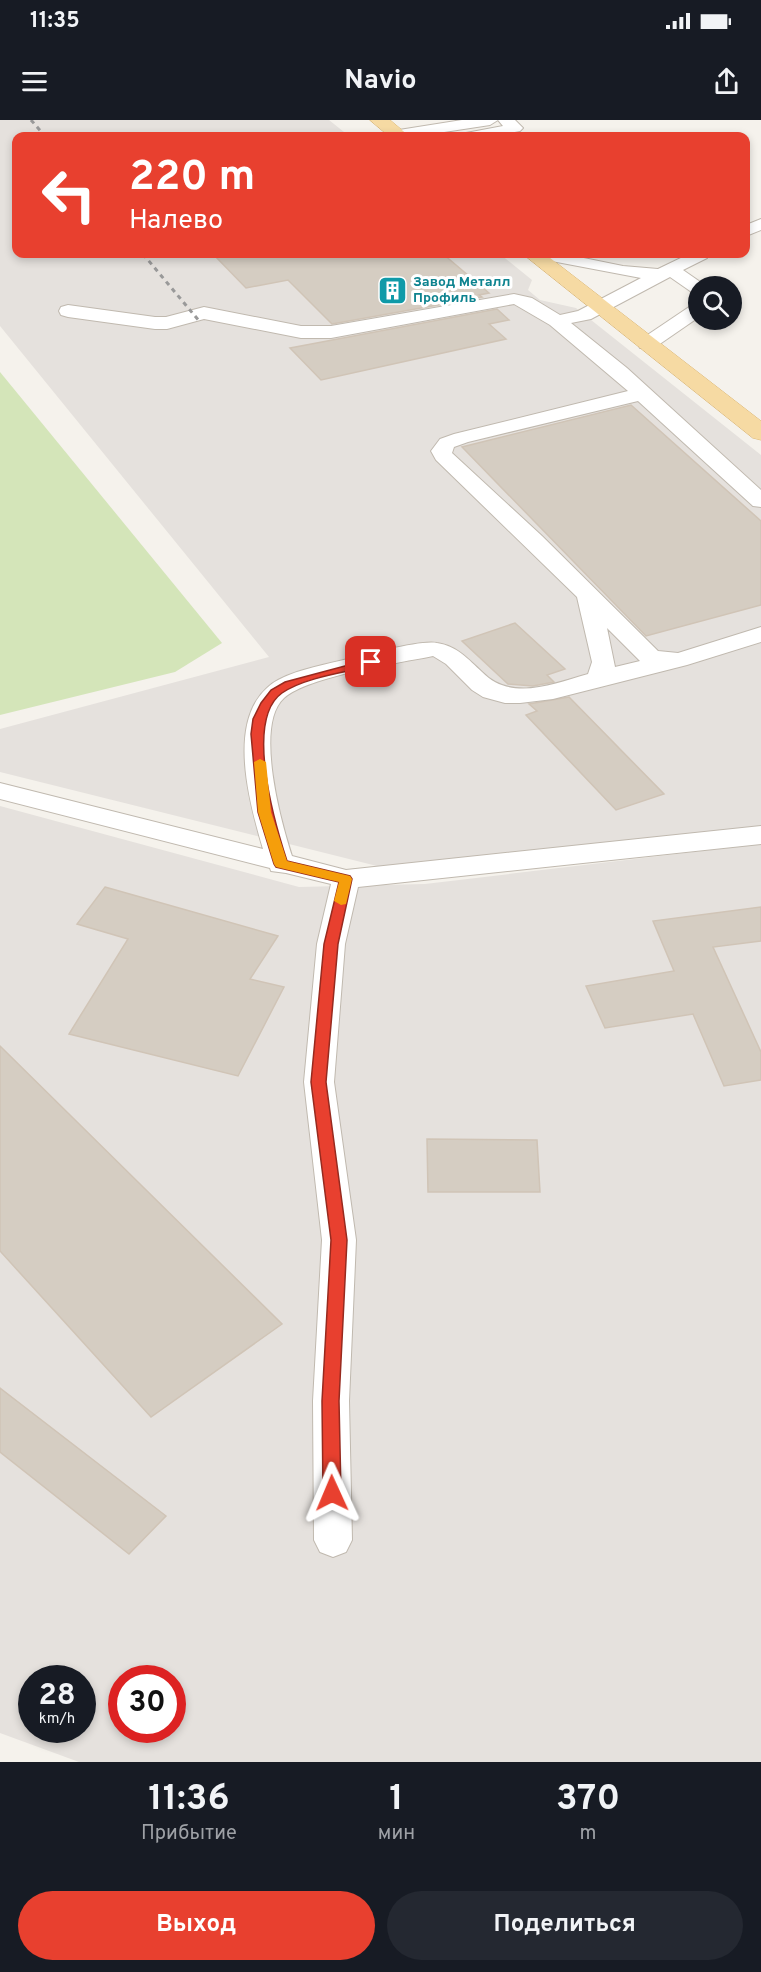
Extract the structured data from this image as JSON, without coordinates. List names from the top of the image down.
{
  "places": {
    "building": ["Завод Металл Профиль"]
  },
  "page": {
    "status": "11:35",
    "header": "Navio",
    "turn": ["220 m", "Налево"],
    "speed": "28 km/h",
    "limit": "30",
    "eta": [
      "11:36",
      "Прибытие",
      "1",
      "мин",
      "370",
      "m"
    ],
    "buttons": ["Выход", "Поделиться"]
  }
}
